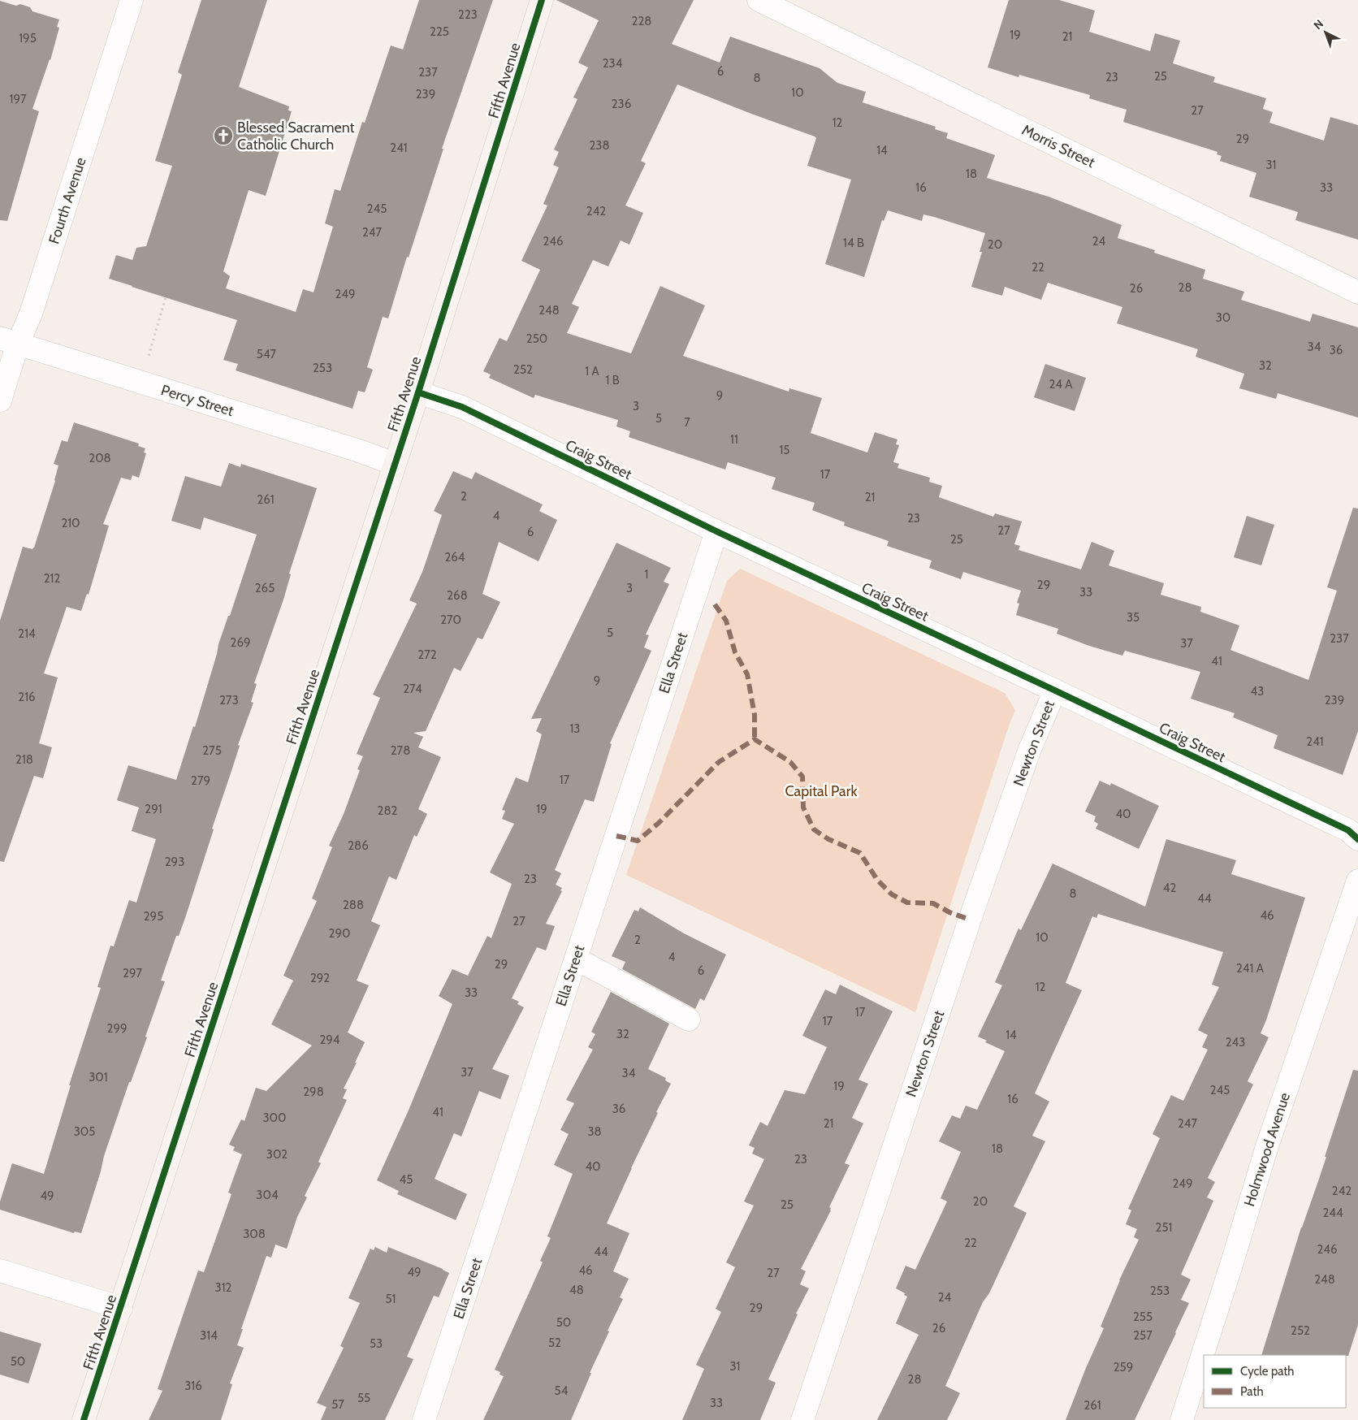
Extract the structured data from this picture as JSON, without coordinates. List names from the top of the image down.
{
  "streets": {
    "street": [
      "Fifth Avenue",
      "Morris Street",
      "Fourth Avenue",
      "Percy Street",
      "Craig Street",
      "Ella Street",
      "Newton Street",
      "Holmwood Avenue"
    ]
  },
  "crossings": [
    ["Fifth Avenue", "Percy Street"],
    ["Fifth Avenue", "Craig Street"],
    ["Fourth Avenue", "Percy Street"],
    ["Craig Street", "Ella Street"],
    ["Craig Street", "Newton Street"]
  ],
  "parks": ["Capital Park"],
  "places": {
    "church": ["Blessed Sacrament Catholic Church"]
  },
  "house_numbers": [
    "223",
    "228",
    "225",
    "19",
    "21",
    "195",
    "234",
    "6",
    "237",
    "25",
    "23",
    "8",
    "10",
    "239",
    "197",
    "236",
    "27",
    "12",
    "29",
    "238",
    "241",
    "14",
    "31",
    "18",
    "16",
    "33",
    "245",
    "242",
    "247",
    "246",
    "24",
    "14 B",
    "20",
    "22",
    "28",
    "26",
    "249",
    "248",
    "30",
    "250",
    "34",
    "36",
    "547",
    "32",
    "253",
    "252",
    "1 A",
    "1 B",
    "24 A",
    "9",
    "3",
    "5",
    "7",
    "11",
    "15",
    "208",
    "17",
    "2",
    "21",
    "261",
    "4",
    "23",
    "210",
    "27",
    "6",
    "25",
    "264",
    "1",
    "212",
    "29",
    "265",
    "3",
    "33",
    "268",
    "35",
    "270",
    "5",
    "214",
    "237",
    "269",
    "37",
    "272",
    "41",
    "9",
    "274",
    "43",
    "216",
    "273",
    "239",
    "13",
    "241",
    "275",
    "278",
    "218",
    "17",
    "279",
    "291",
    "19",
    "282",
    "40",
    "286",
    "293",
    "23",
    "42",
    "8",
    "44",
    "288",
    "46",
    "295",
    "27",
    "290",
    "10",
    "2",
    "4",
    "29",
    "241 A",
    "6",
    "297",
    "292",
    "12",
    "33",
    "17",
    "17",
    "299",
    "32",
    "14",
    "294",
    "243",
    "37",
    "34",
    "301",
    "19",
    "245",
    "298",
    "16",
    "36",
    "41",
    "300",
    "21",
    "247",
    "305",
    "38",
    "18",
    "302",
    "23",
    "40",
    "45",
    "249",
    "242",
    "304",
    "49",
    "20",
    "25",
    "244",
    "251",
    "308",
    "22",
    "246",
    "44",
    "46",
    "49",
    "27",
    "248",
    "312",
    "48",
    "253",
    "24",
    "51",
    "29",
    "255",
    "50",
    "26",
    "252",
    "314",
    "257",
    "52",
    "53",
    "50",
    "31",
    "259",
    "28",
    "316",
    "54",
    "55",
    "33",
    "57",
    "261"
  ],
  "legend": ["Cycle path", "Path"],
  "north": "top left"
}
